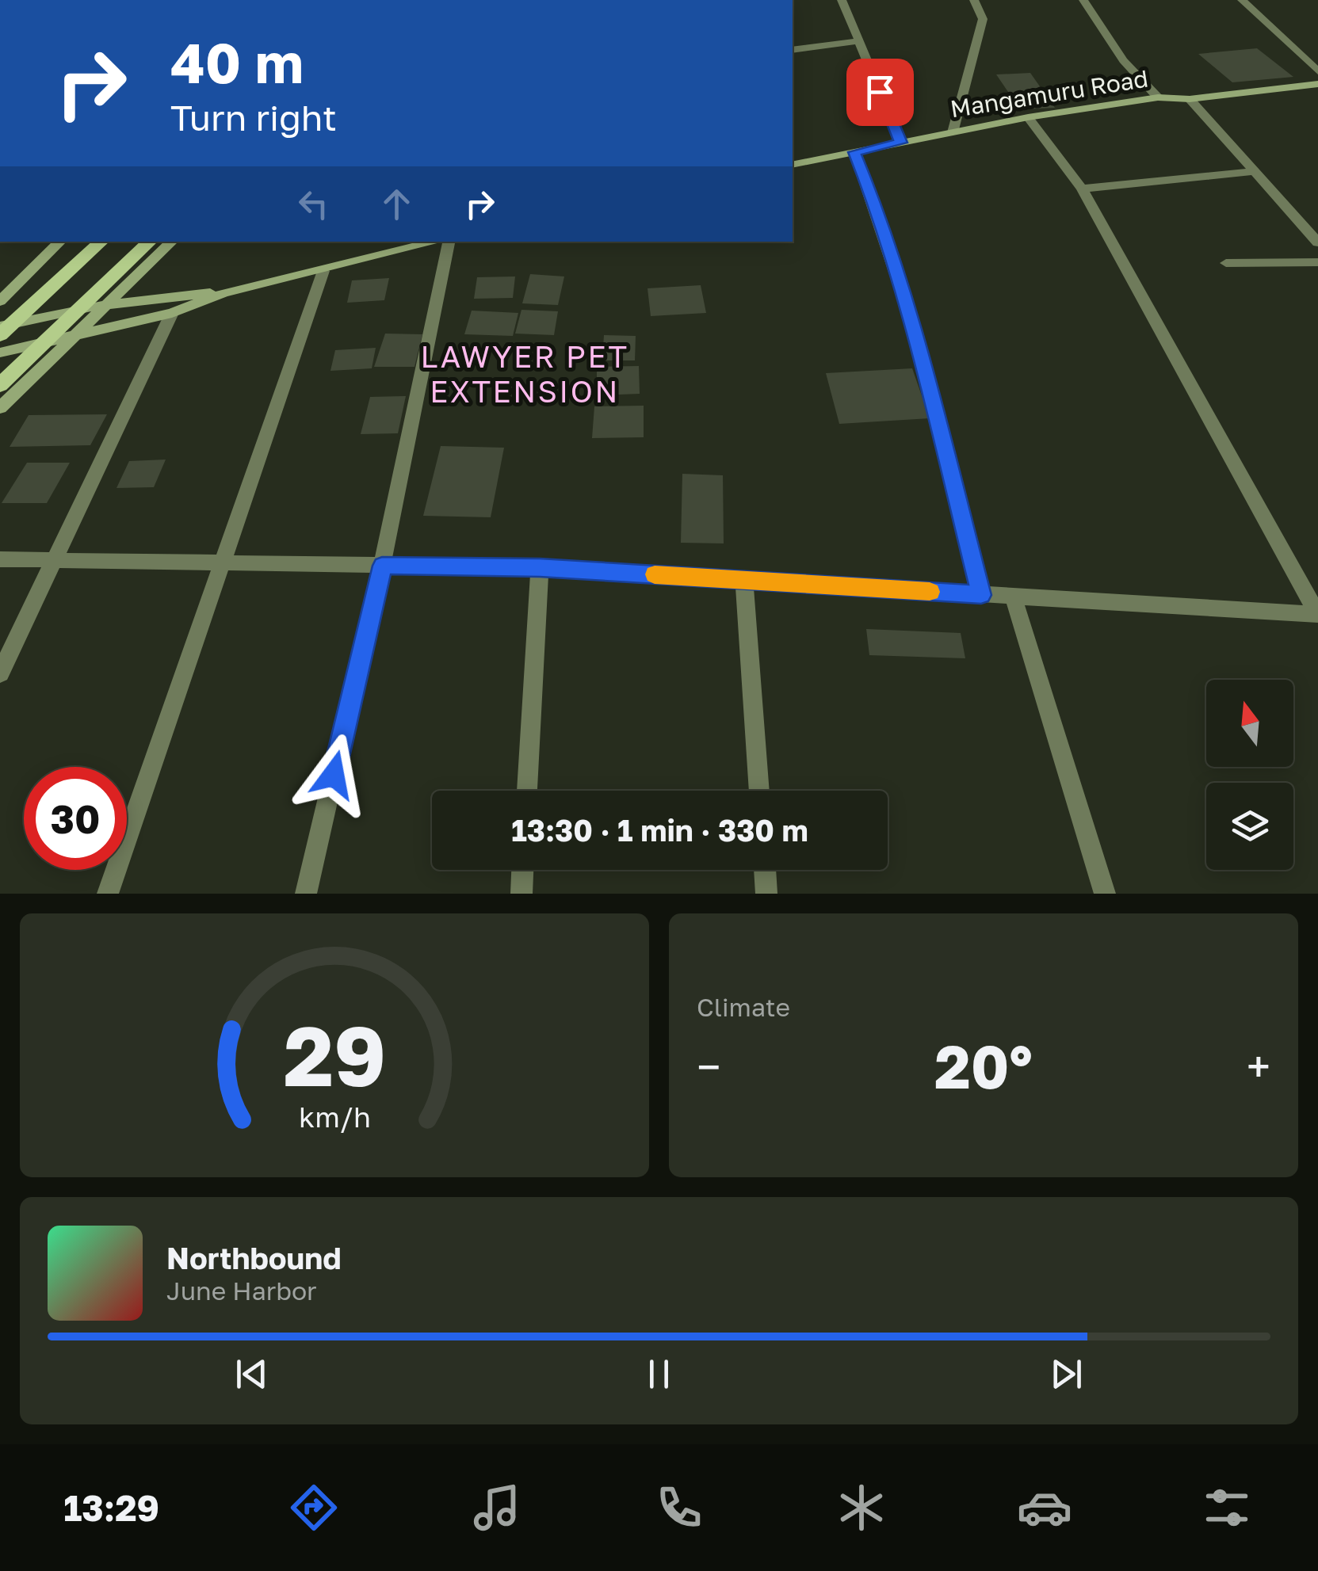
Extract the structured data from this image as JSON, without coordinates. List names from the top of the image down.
{
  "streets": {
    "main road": ["Mangamuru Road"]
  },
  "districts": ["LAWYER PET EXTENSION"],
  "north": "top",
  "page": {
    "turn": ["40 m", "Turn right"],
    "limit": "30",
    "trip": "13:30 · 1 min · 330 m",
    "tile": "Climate",
    "heat": ["−", "20°", "+"],
    "song": ["Northbound", "June Harbor"],
    "tabs": "13:29",
    "gauge": ["29", "km/h"]
  }
}
